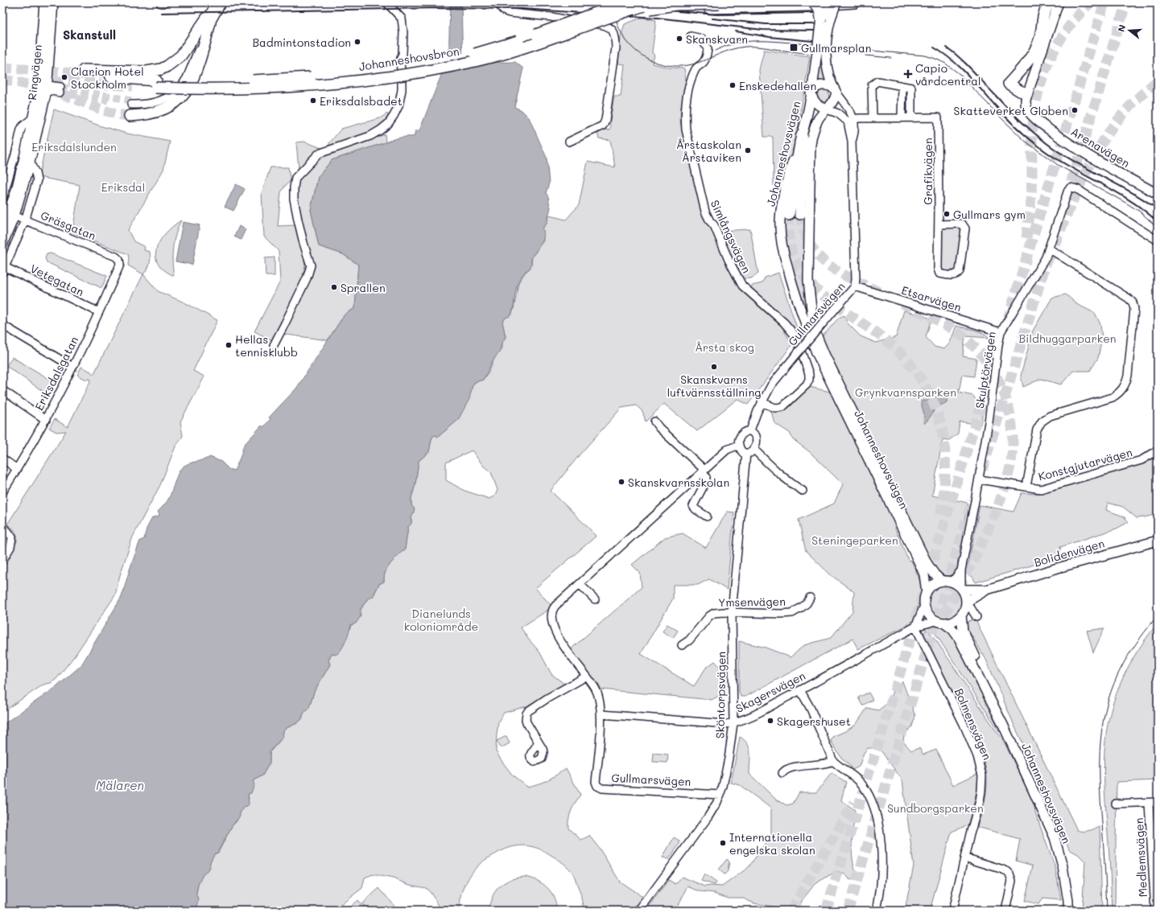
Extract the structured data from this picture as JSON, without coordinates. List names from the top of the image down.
{
  "streets": {
    "highway": ["Johanneshovsbron"],
    "main road": [
      "Ringvägen",
      "Arenavägen",
      "Johanneshovsvägen",
      "Bolidenvägen"
    ],
    "street": [
      "Grafikvägen",
      "Gräsgatan",
      "Simlångsvägen",
      "Vetegatan",
      "Etsarvägen",
      "Gullmarsvägen",
      "Skulptörvägen",
      "Eriksdalsgatan",
      "Konstgjutarvägen",
      "Ymsenvägen",
      "Skagersvägen",
      "Sköntorpsvägen",
      "Bolmensvägen",
      "Medlemsvägen"
    ]
  },
  "crossings": [
    ["Ringvägen", "Gräsgatan"],
    ["Johanneshovsvägen", "Gullmarsvägen"],
    ["Johanneshovsvägen", "Skulptörvägen"],
    ["Johanneshovsvägen", "Bolidenvägen"],
    ["Johanneshovsvägen", "Skagersvägen"],
    ["Gräsgatan", "Eriksdalsgatan"],
    ["Simlångsvägen", "Gullmarsvägen"],
    ["Vetegatan", "Eriksdalsgatan"],
    ["Etsarvägen", "Gullmarsvägen"],
    ["Etsarvägen", "Skulptörvägen"],
    ["Gullmarsvägen", "Skagersvägen"],
    ["Gullmarsvägen", "Sköntorpsvägen"],
    ["Skulptörvägen", "Konstgjutarvägen"],
    ["Skulptörvägen", "Bolidenvägen"],
    ["Skulptörvägen", "Skagersvägen"],
    ["Bolidenvägen", "Skagersvägen"],
    ["Ymsenvägen", "Sköntorpsvägen"],
    ["Skagersvägen", "Sköntorpsvägen"],
    ["Skagersvägen", "Bolmensvägen"]
  ],
  "districts": ["Skanstull"],
  "water": ["Mälaren"],
  "parks": [
    "Eriksdalslunden",
    "Eriksdal",
    "Bildhuggarparken",
    "Årsta skog",
    "Grynkvarnsparken",
    "Steningeparken",
    "Dianelunds koloniområde",
    "Sundborgsparken"
  ],
  "places": {
    "other": [
      "Skanskvarn",
      "Badmintonstadion",
      "Clarion Hotel Stockholm",
      "Enskedehallen",
      "Eriksdalsbadet",
      "Skatteverket Globen",
      "Årstaskolan Årstaviken",
      "Gullmars gym",
      "Sprallen",
      "Hellas tennisklubb",
      "Skanskvarns luftvärnsställning",
      "Skanskvarnsskolan",
      "Skagershuset",
      "Internationella engelska skolan"
    ],
    "transit": ["Gullmarsplan"],
    "health": ["Capio vårdcentral"]
  },
  "north": "left"
}
